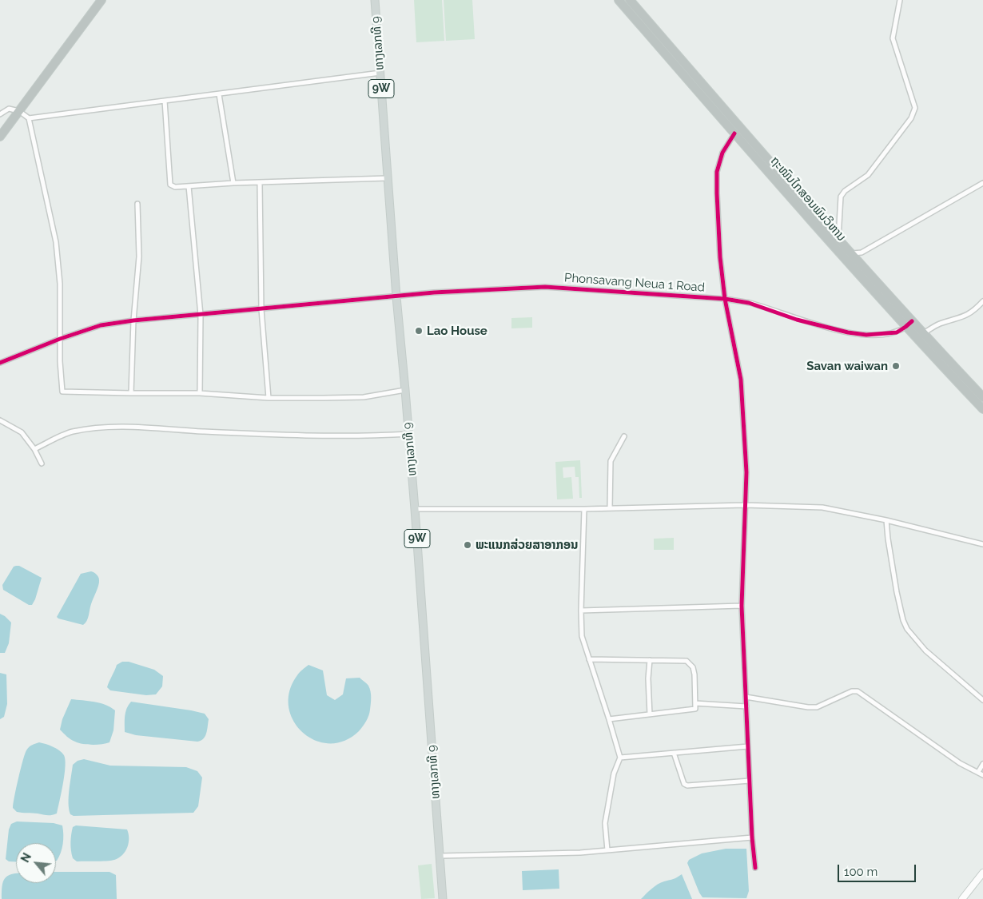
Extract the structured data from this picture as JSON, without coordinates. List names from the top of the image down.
{
  "streets": {
    "highway": ["ຖະໜົນໄກສອນພົມວິຫານ"],
    "main road": ["ທາງເລກທີ 9", "9W"],
    "street": ["Phonsavang Neua 1 Road"]
  },
  "crossings": [
    ["ທາງເລກທີ 9", "Phonsavang Neua 1 Road"],
    ["ຖະໜົນໄກສອນພົມວິຫານ", "Phonsavang Neua 1 Road"]
  ],
  "places": ["Lao House", "Savan waiwan", "ພະແນກສ່ວຍສາອາກອນ"],
  "scale_bar": "100 m",
  "north": "top left"
}
